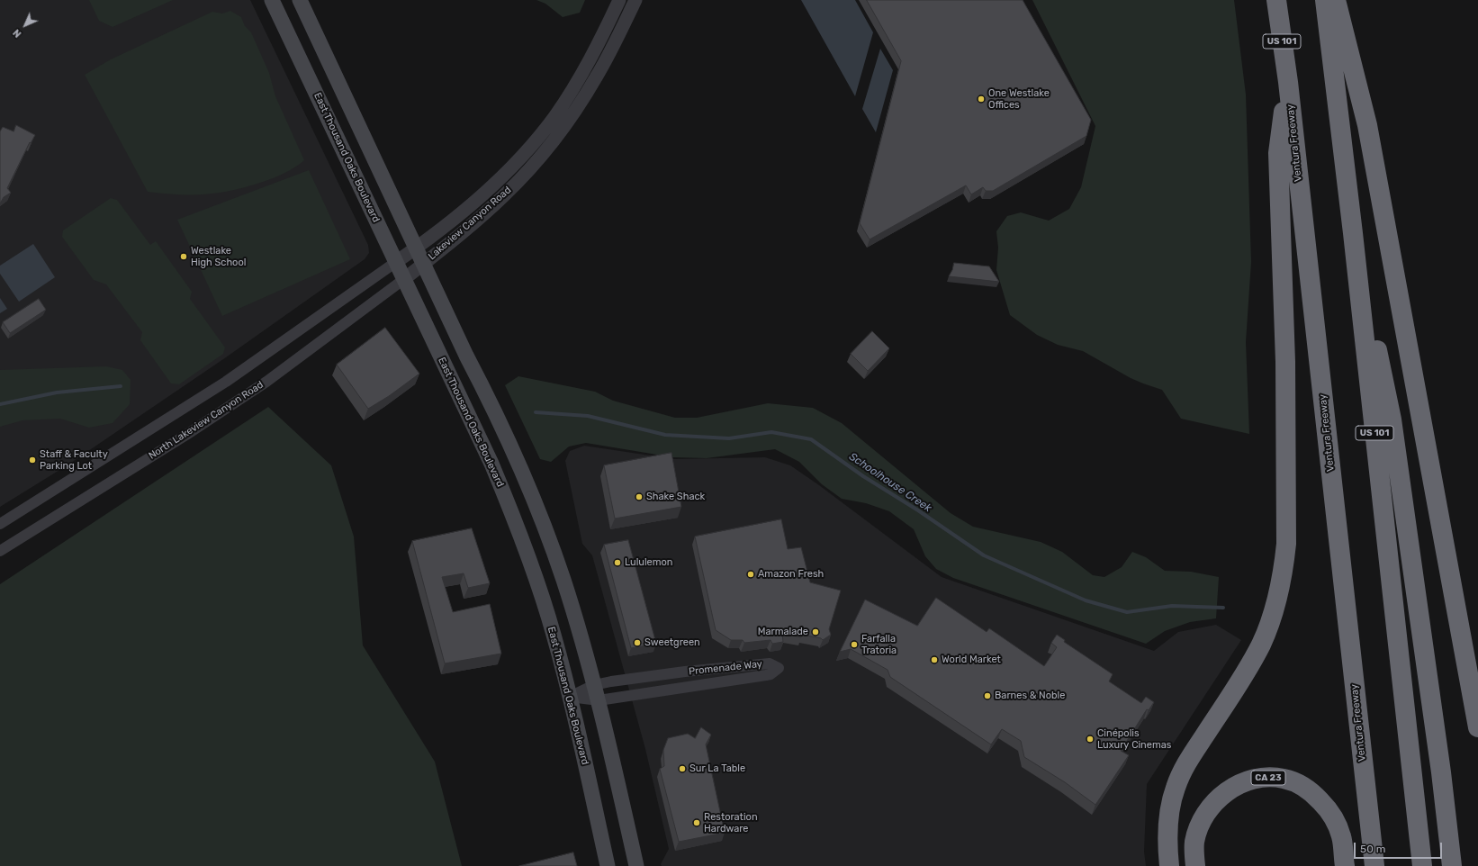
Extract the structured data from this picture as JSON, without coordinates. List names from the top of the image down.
{
  "streets": {
    "highway": ["US 101", "Ventura Freeway", "CA 23"],
    "main road": ["East Thousand Oaks Boulevard"],
    "street": ["Lakeview Canyon Road", "North Lakeview Canyon Road", "Promenade Way"]
  },
  "crossings": [
    ["East Thousand Oaks Boulevard", "Lakeview Canyon Road"],
    ["East Thousand Oaks Boulevard", "North Lakeview Canyon Road"],
    ["East Thousand Oaks Boulevard", "Promenade Way"],
    ["Lakeview Canyon Road", "North Lakeview Canyon Road"]
  ],
  "water": ["Schoolhouse Creek"],
  "places": [
    "One Westlake Offices",
    "Westlake High School",
    "Staff & Faculty Parking Lot",
    "Shake Shack",
    "Lululemon",
    "Amazon Fresh",
    "Marmalade",
    "Sweetgreen",
    "Farfalla Tratoria",
    "World Market",
    "Barnes & Noble",
    "Cinépolis Luxury Cinemas",
    "Sur La Table",
    "Restoration Hardware"
  ],
  "scale_bar": "50 m",
  "north": "bottom left"
}
